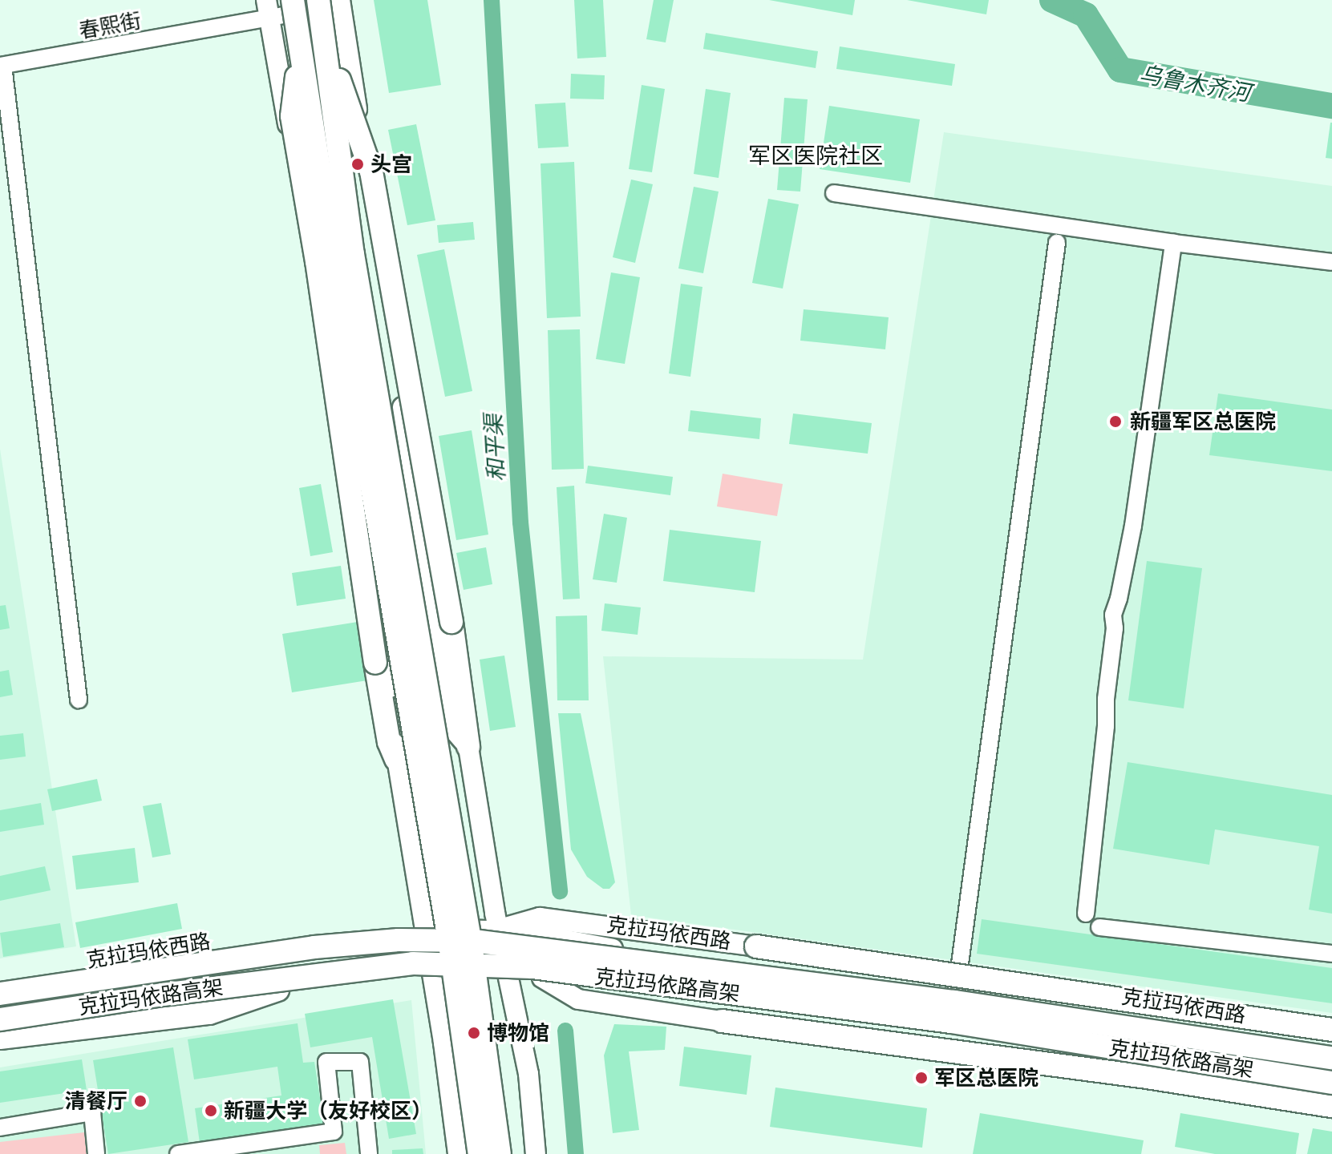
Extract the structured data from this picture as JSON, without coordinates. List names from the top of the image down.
{
  "streets": {
    "highway": ["克拉玛依路高架"],
    "main road": ["克拉玛依西路"],
    "street": ["春熙街"]
  },
  "crossings": [
    ["克拉玛依西路", "克拉玛依路高架"]
  ],
  "districts": ["军区医院社区"],
  "water": ["乌鲁木齐河", "和平渠"],
  "places": [
    "头宫",
    "新疆军区总医院",
    "博物馆",
    "军区总医院",
    "清餐厅",
    "新疆大学（友好校区）"
  ]
}
